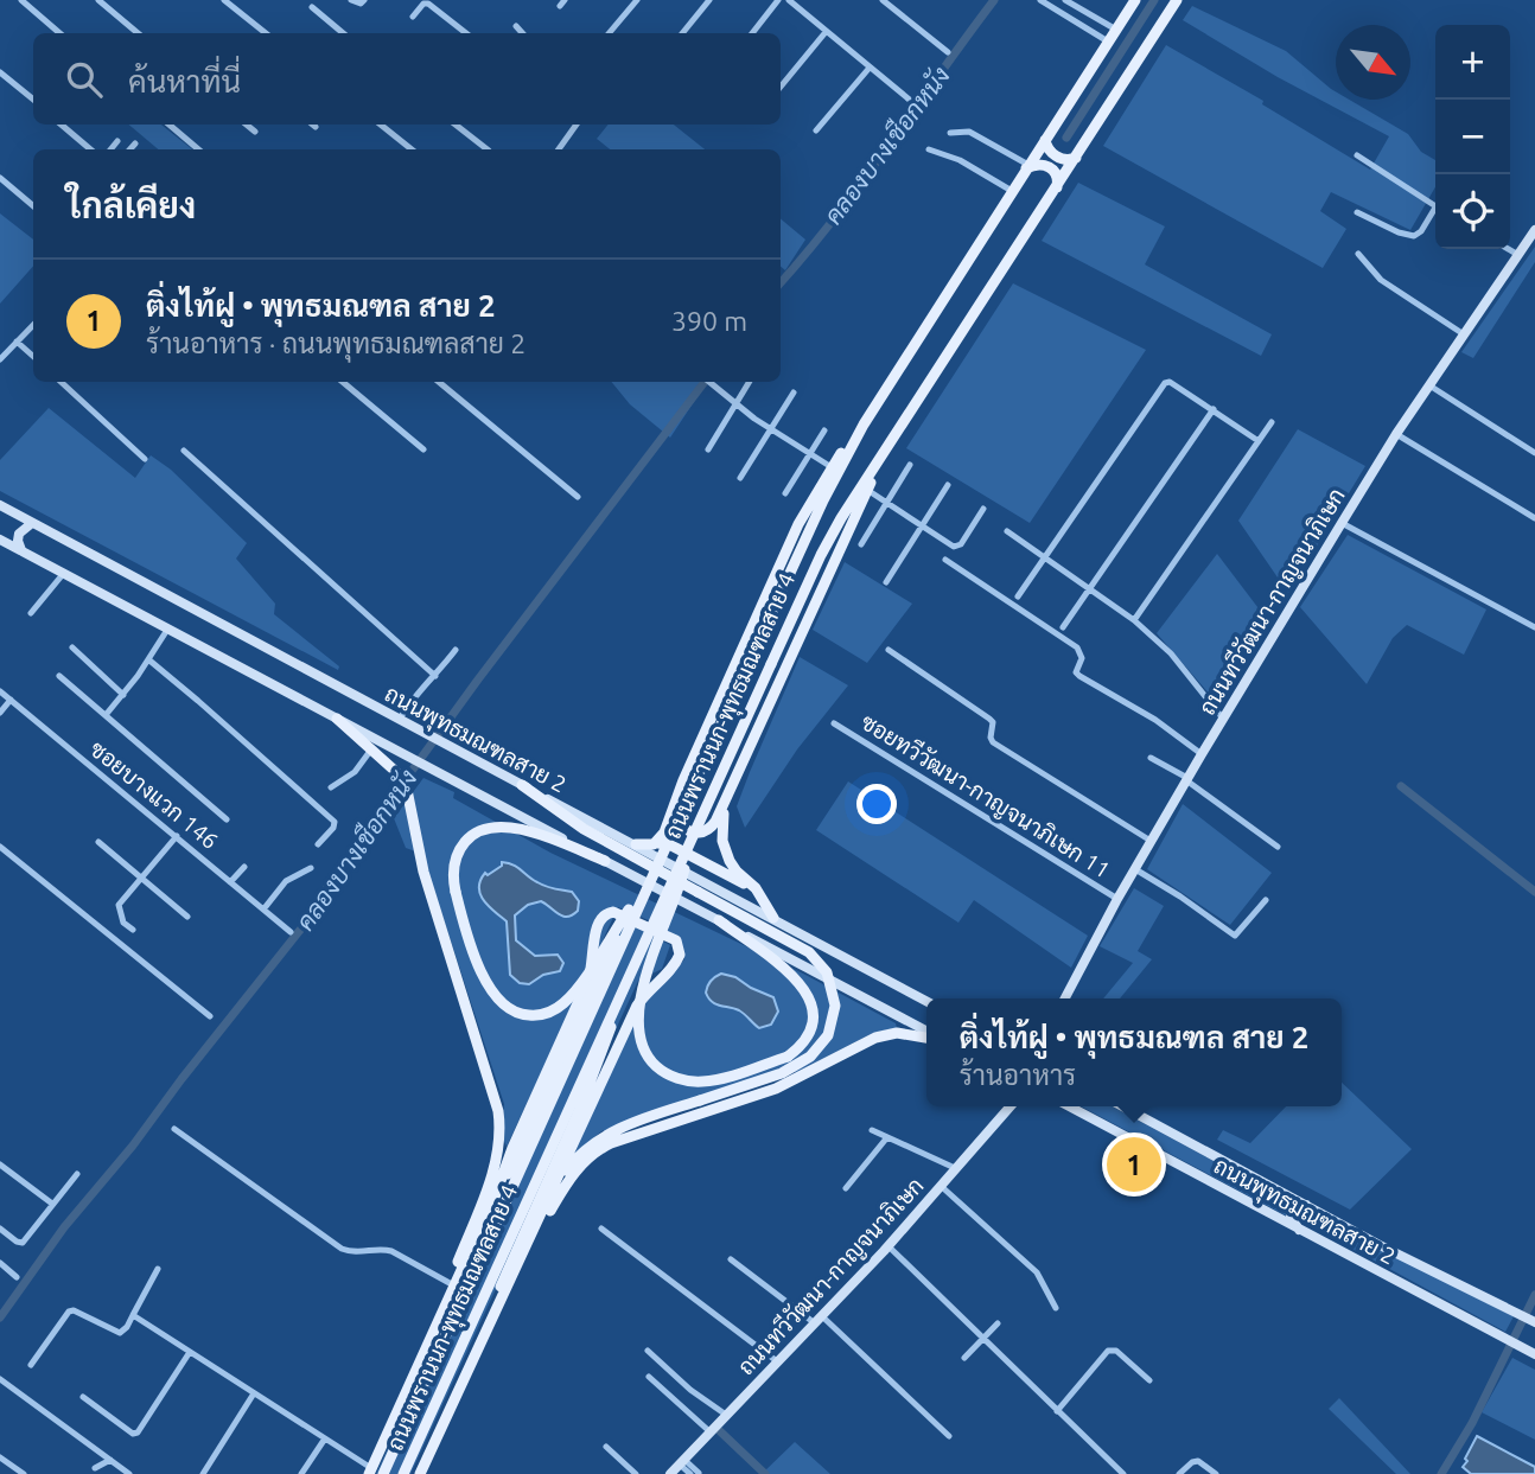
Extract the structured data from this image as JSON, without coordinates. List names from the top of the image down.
{
  "streets": {
    "main road": ["ถนนทวีวัฒนา-กาญจนาภิเษก", "ถนนพรานนก-พุทธมณฑลสาย 4", "ถนนพุทธมณฑลสาย 2"],
    "street": ["ซอยบางแวก 146", "ซอยทวีวัฒนา-กาญจนาภิเษก 11"]
  },
  "crossings": [
    ["ถนนทวีวัฒนา-กาญจนาภิเษก", "ซอยทวีวัฒนา-กาญจนาภิเษก 11"]
  ],
  "water": ["คลองบางเชือกหนัง"],
  "north": "bottom right",
  "page": {
    "map_buttons": ["+", "−"],
    "search": "ค้นหาที่นี่",
    "heading": "ใกล้เคียง",
    "list": [
      {
        "mark": "1",
        "name": "ติ่งไท้ฝู • พุทธมณฑล สาย 2",
        "note": "ร้านอาหาร · ถนนพุทธมณฑลสาย 2",
        "value": "390 m"
      }
    ],
    "popup": ["ติ่งไท้ฝู • พุทธมณฑล สาย 2", "ร้านอาหาร"],
    "pins": "1"
  }
}
